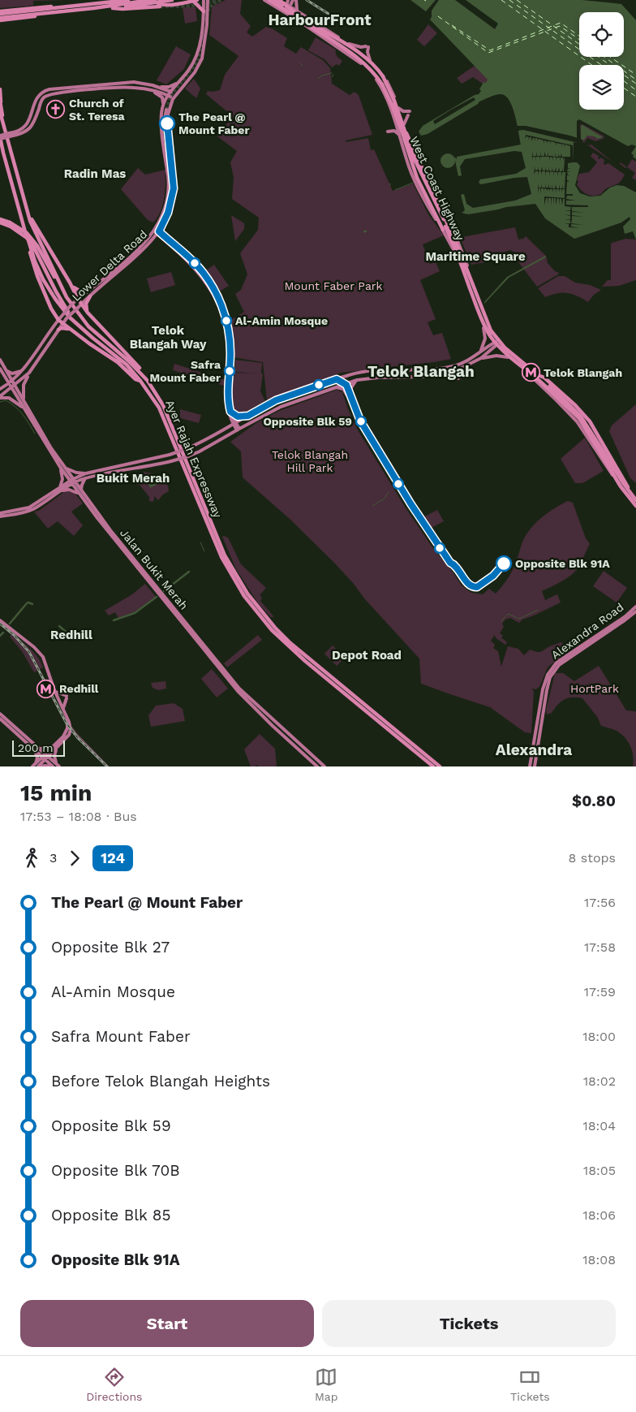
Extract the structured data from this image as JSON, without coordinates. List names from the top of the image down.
{
  "streets": {
    "highway": ["West Coast Highway", "Ayer Rajah Expressway"],
    "main road": ["Lower Delta Road", "Jalan Bukit Merah", "Alexandra Road"]
  },
  "crossings": [
    ["Lower Delta Road", "Jalan Bukit Merah"]
  ],
  "districts": [
    "HarbourFront",
    "Radin Mas",
    "Maritime Square",
    "Telok Blangah Way",
    "Telok Blangah",
    "Bukit Merah",
    "Redhill",
    "Depot Road",
    "Alexandra"
  ],
  "parks": ["Mount Faber Park", "Telok Blangah Hill Park", "HortPark"],
  "places": {
    "church": ["Church of St. Teresa"],
    "other": [
      "The Pearl @ Mount Faber",
      "Al-Amin Mosque",
      "Safra Mount Faber",
      "Opposite Blk 59",
      "Opposite Blk 91A"
    ],
    "metro station": ["Telok Blangah", "Redhill"]
  },
  "lines": ["bus line 124"],
  "scale_bar": "200 m",
  "page": {
    "scale": "200 m",
    "heading": ["15 min", "17:53 – 18:08 · Bus", "$0.80"],
    "legs": ["3", "124", "8 stops"],
    "list": [
      {
        "name": "The Pearl @ Mount Faber",
        "value": "17:56"
      },
      {
        "name": "Opposite Blk 27",
        "value": "17:58"
      },
      {
        "name": "Al-Amin Mosque",
        "value": "17:59"
      },
      {
        "name": "Safra Mount Faber",
        "value": "18:00"
      },
      {
        "name": "Before Telok Blangah Heights",
        "value": "18:02"
      },
      {
        "name": "Opposite Blk 59",
        "value": "18:04"
      },
      {
        "name": "Opposite Blk 70B",
        "value": "18:05"
      },
      {
        "name": "Opposite Blk 85",
        "value": "18:06"
      },
      {
        "name": "Opposite Blk 91A",
        "value": "18:08"
      }
    ],
    "buttons": ["Start", "Tickets"],
    "tabs": ["Directions", "Map", "Tickets"]
  }
}
